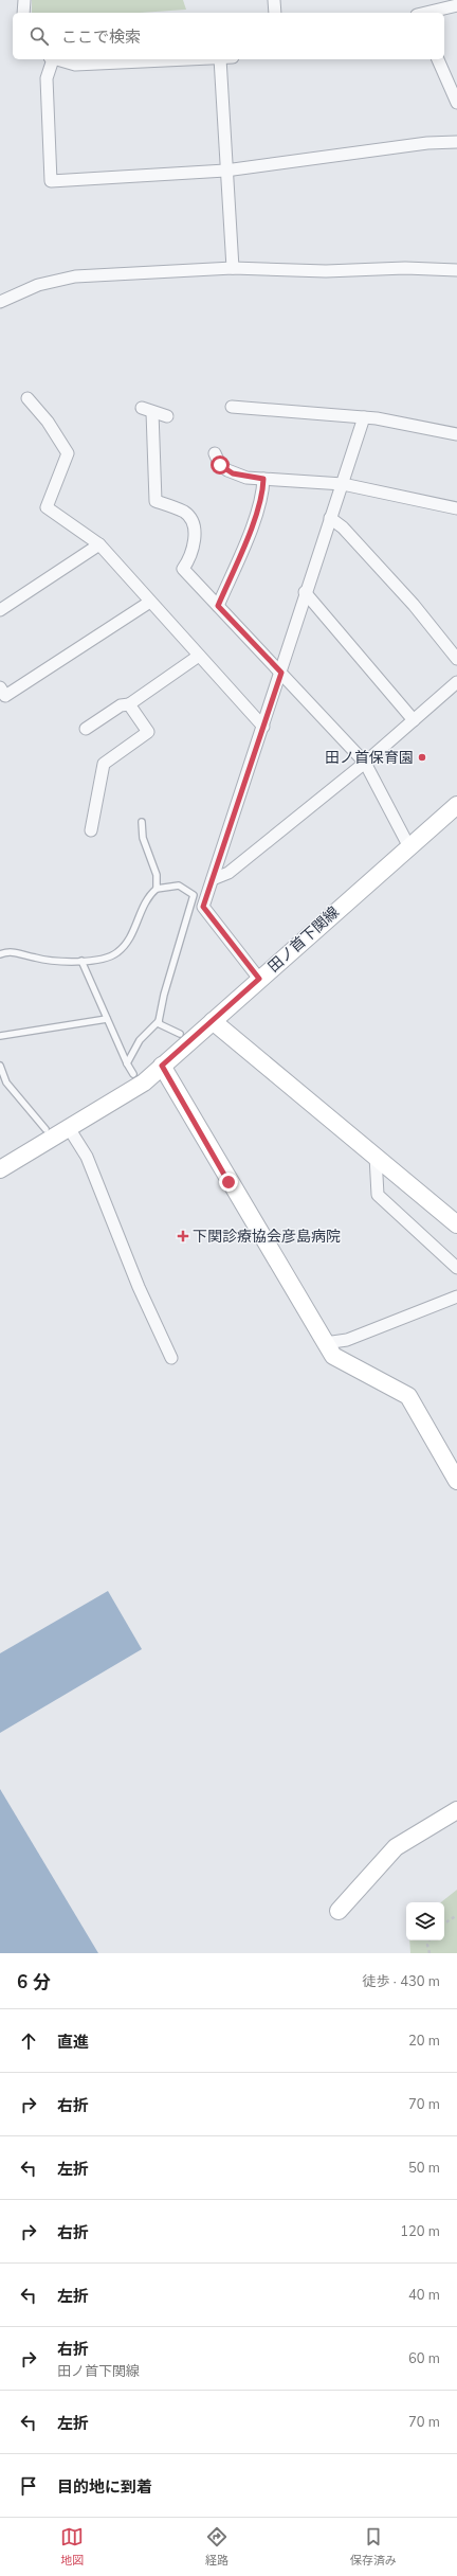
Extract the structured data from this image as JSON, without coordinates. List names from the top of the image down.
{
  "streets": {
    "street": ["田ノ首下関線"]
  },
  "places": {
    "other": ["田ノ首保育園"],
    "health": ["下関診療協会彦島病院"]
  },
  "page": {
    "search": "ここで検索",
    "heading": ["6 分", "徒歩 · 430 m"],
    "list": [
      ["直進", "20 m"],
      ["右折", "70 m"],
      ["左折", "50 m"],
      ["右折", "120 m"],
      ["左折", "40 m"],
      ["右折", "田ノ首下関線", "60 m"],
      ["左折", "70 m"],
      "目的地に到着"
    ],
    "nav": ["地図", "経路", "保存済み"]
  }
}
